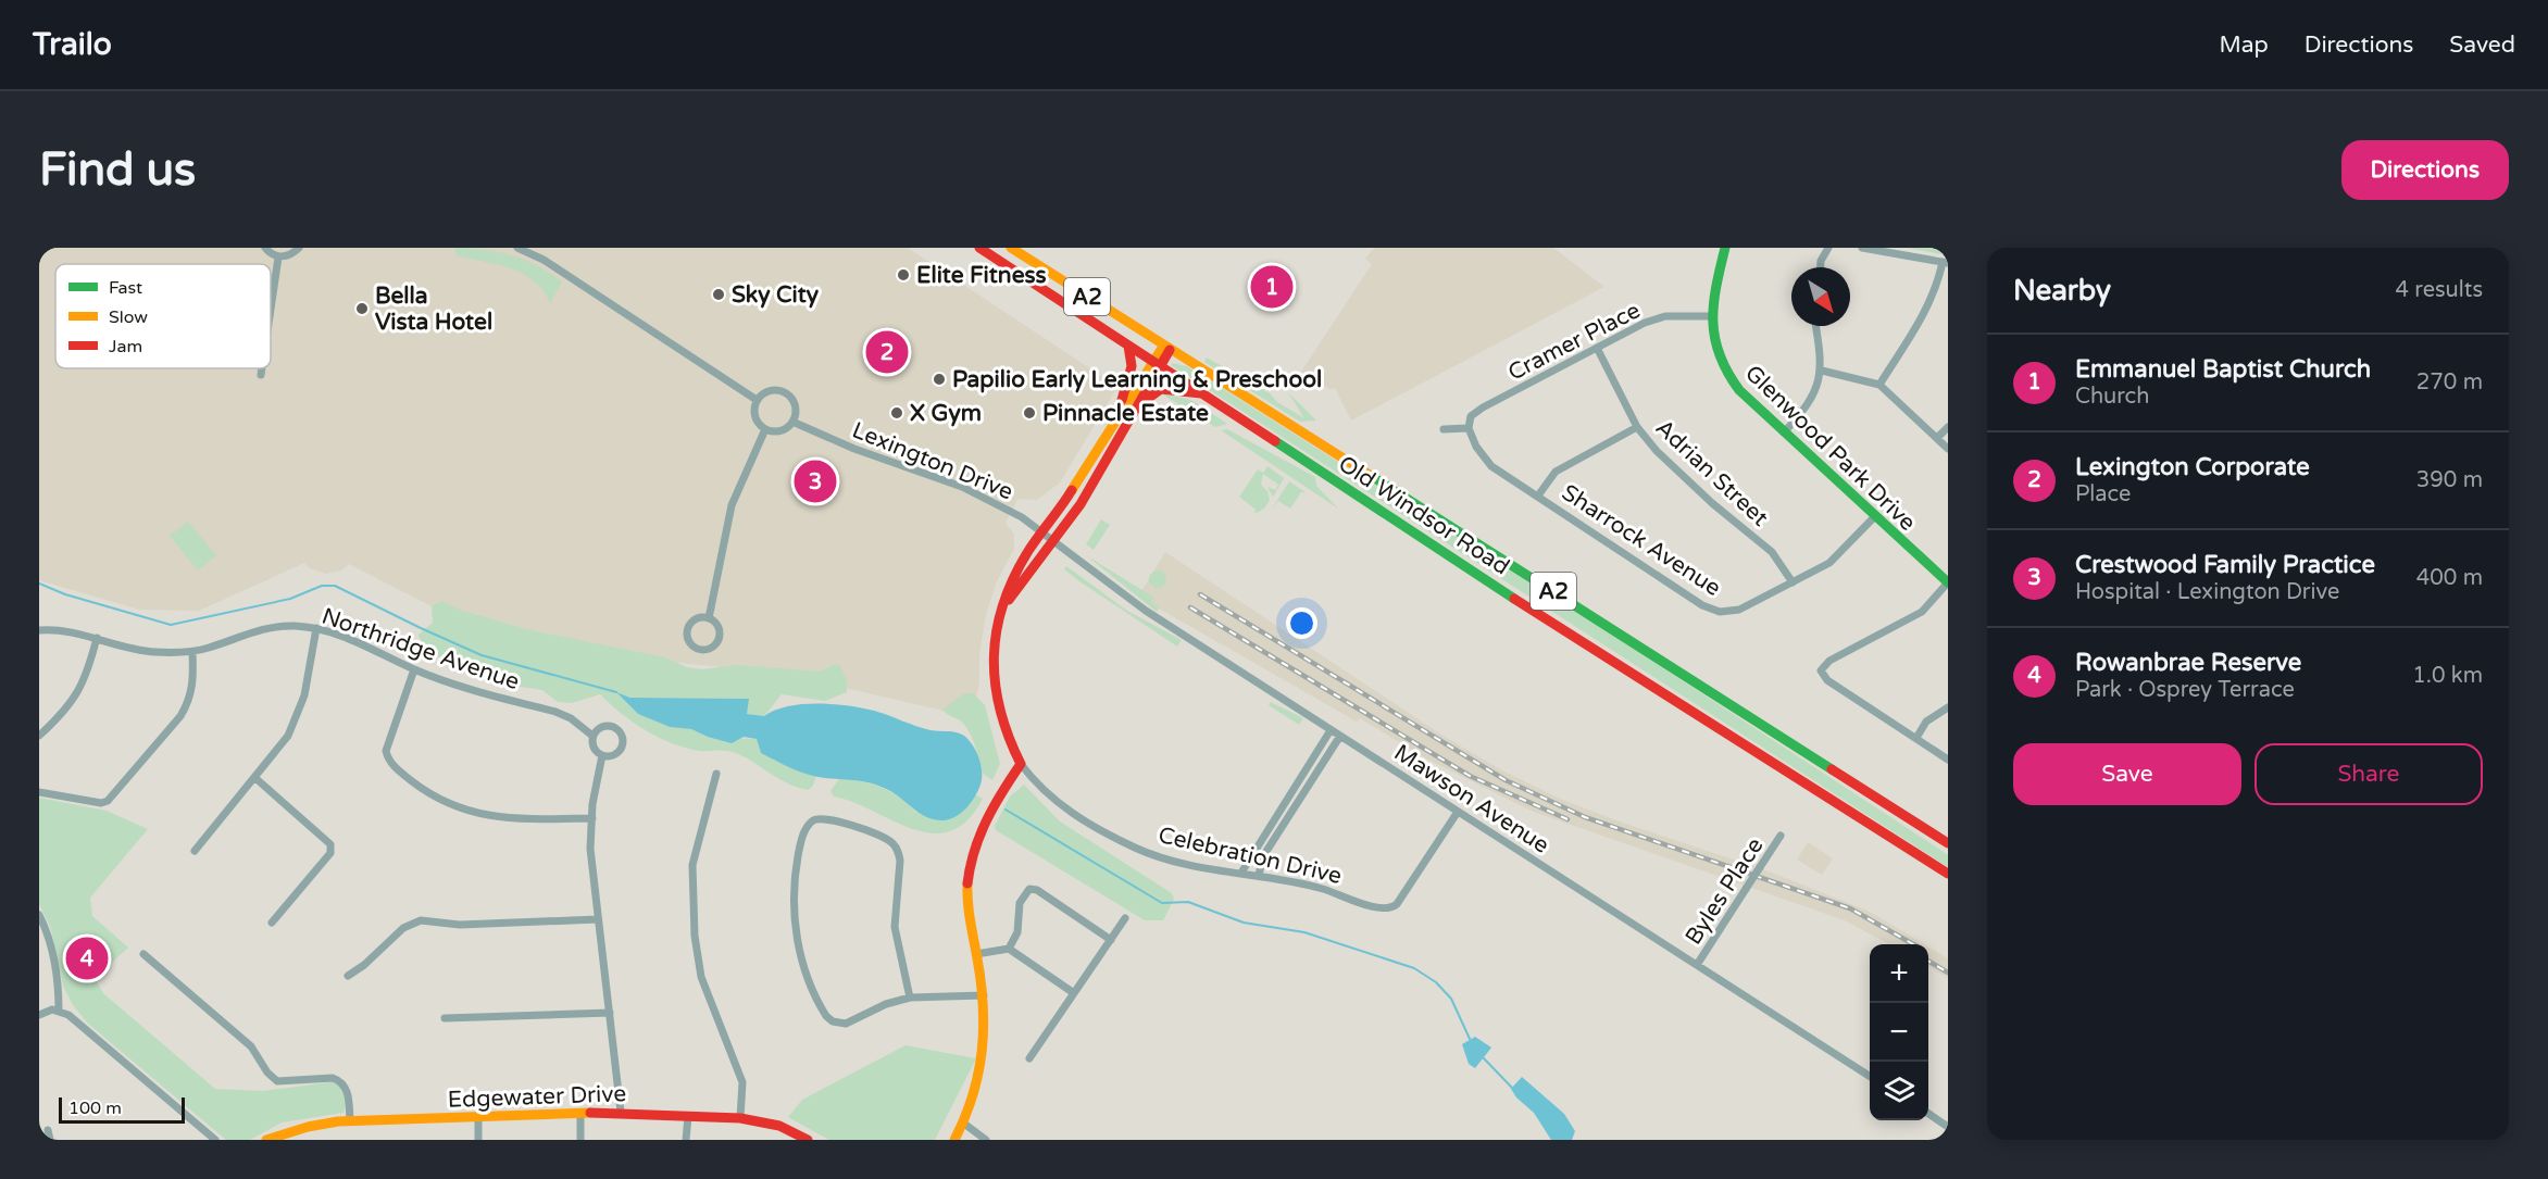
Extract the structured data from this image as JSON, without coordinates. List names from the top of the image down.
{
  "streets": {
    "main road": [
      "A2",
      "Glenwood Park Drive",
      "Old Windsor Road",
      "Celebration Drive",
      "Edgewater Drive"
    ],
    "street": [
      "Cramer Place",
      "Lexington Drive",
      "Adrian Street",
      "Sharrock Avenue",
      "Northridge Avenue",
      "Mawson Avenue",
      "Byles Place"
    ]
  },
  "crossings": [
    ["Cramer Place", "Glenwood Park Drive"],
    ["Cramer Place", "Adrian Street"],
    ["Cramer Place", "Sharrock Avenue"],
    ["Glenwood Park Drive", "Sharrock Avenue"],
    ["Lexington Drive", "Mawson Avenue"],
    ["Lexington Drive", "Celebration Drive"],
    ["Adrian Street", "Sharrock Avenue"],
    ["Old Windsor Road", "Celebration Drive"],
    ["Mawson Avenue", "Celebration Drive"],
    ["Mawson Avenue", "Byles Place"]
  ],
  "places": [
    "Elite Fitness",
    "Sky City",
    "Bella Vista Hotel",
    "Papilio Early Learning & Preschool",
    "X Gym",
    "Pinnacle Estate"
  ],
  "legend": ["Fast", "Slow", "Jam"],
  "scale_bar": "100 m",
  "north": "bottom right",
  "page": {
    "header": "Trailo",
    "nav": ["Map", "Directions", "Saved"],
    "buttons": [
      "Directions",
      ["Save", "Share"]
    ],
    "title": "Find us",
    "heading": ["Nearby", "4 results"],
    "pins": [
      "1",
      "2",
      "3",
      "4"
    ],
    "list": [
      {
        "mark": "1",
        "name": "Emmanuel Baptist Church",
        "note": "Church",
        "value": "270 m"
      },
      {
        "mark": "2",
        "name": "Lexington Corporate",
        "note": "Place",
        "value": "390 m"
      },
      {
        "mark": "3",
        "name": "Crestwood Family Practice",
        "note": "Hospital · Lexington Drive",
        "value": "400 m"
      },
      {
        "mark": "4",
        "name": "Rowanbrae Reserve",
        "note": "Park · Osprey Terrace",
        "value": "1.0 km"
      }
    ],
    "map_buttons": ["+", "−"],
    "scale": "100 m"
  }
}
